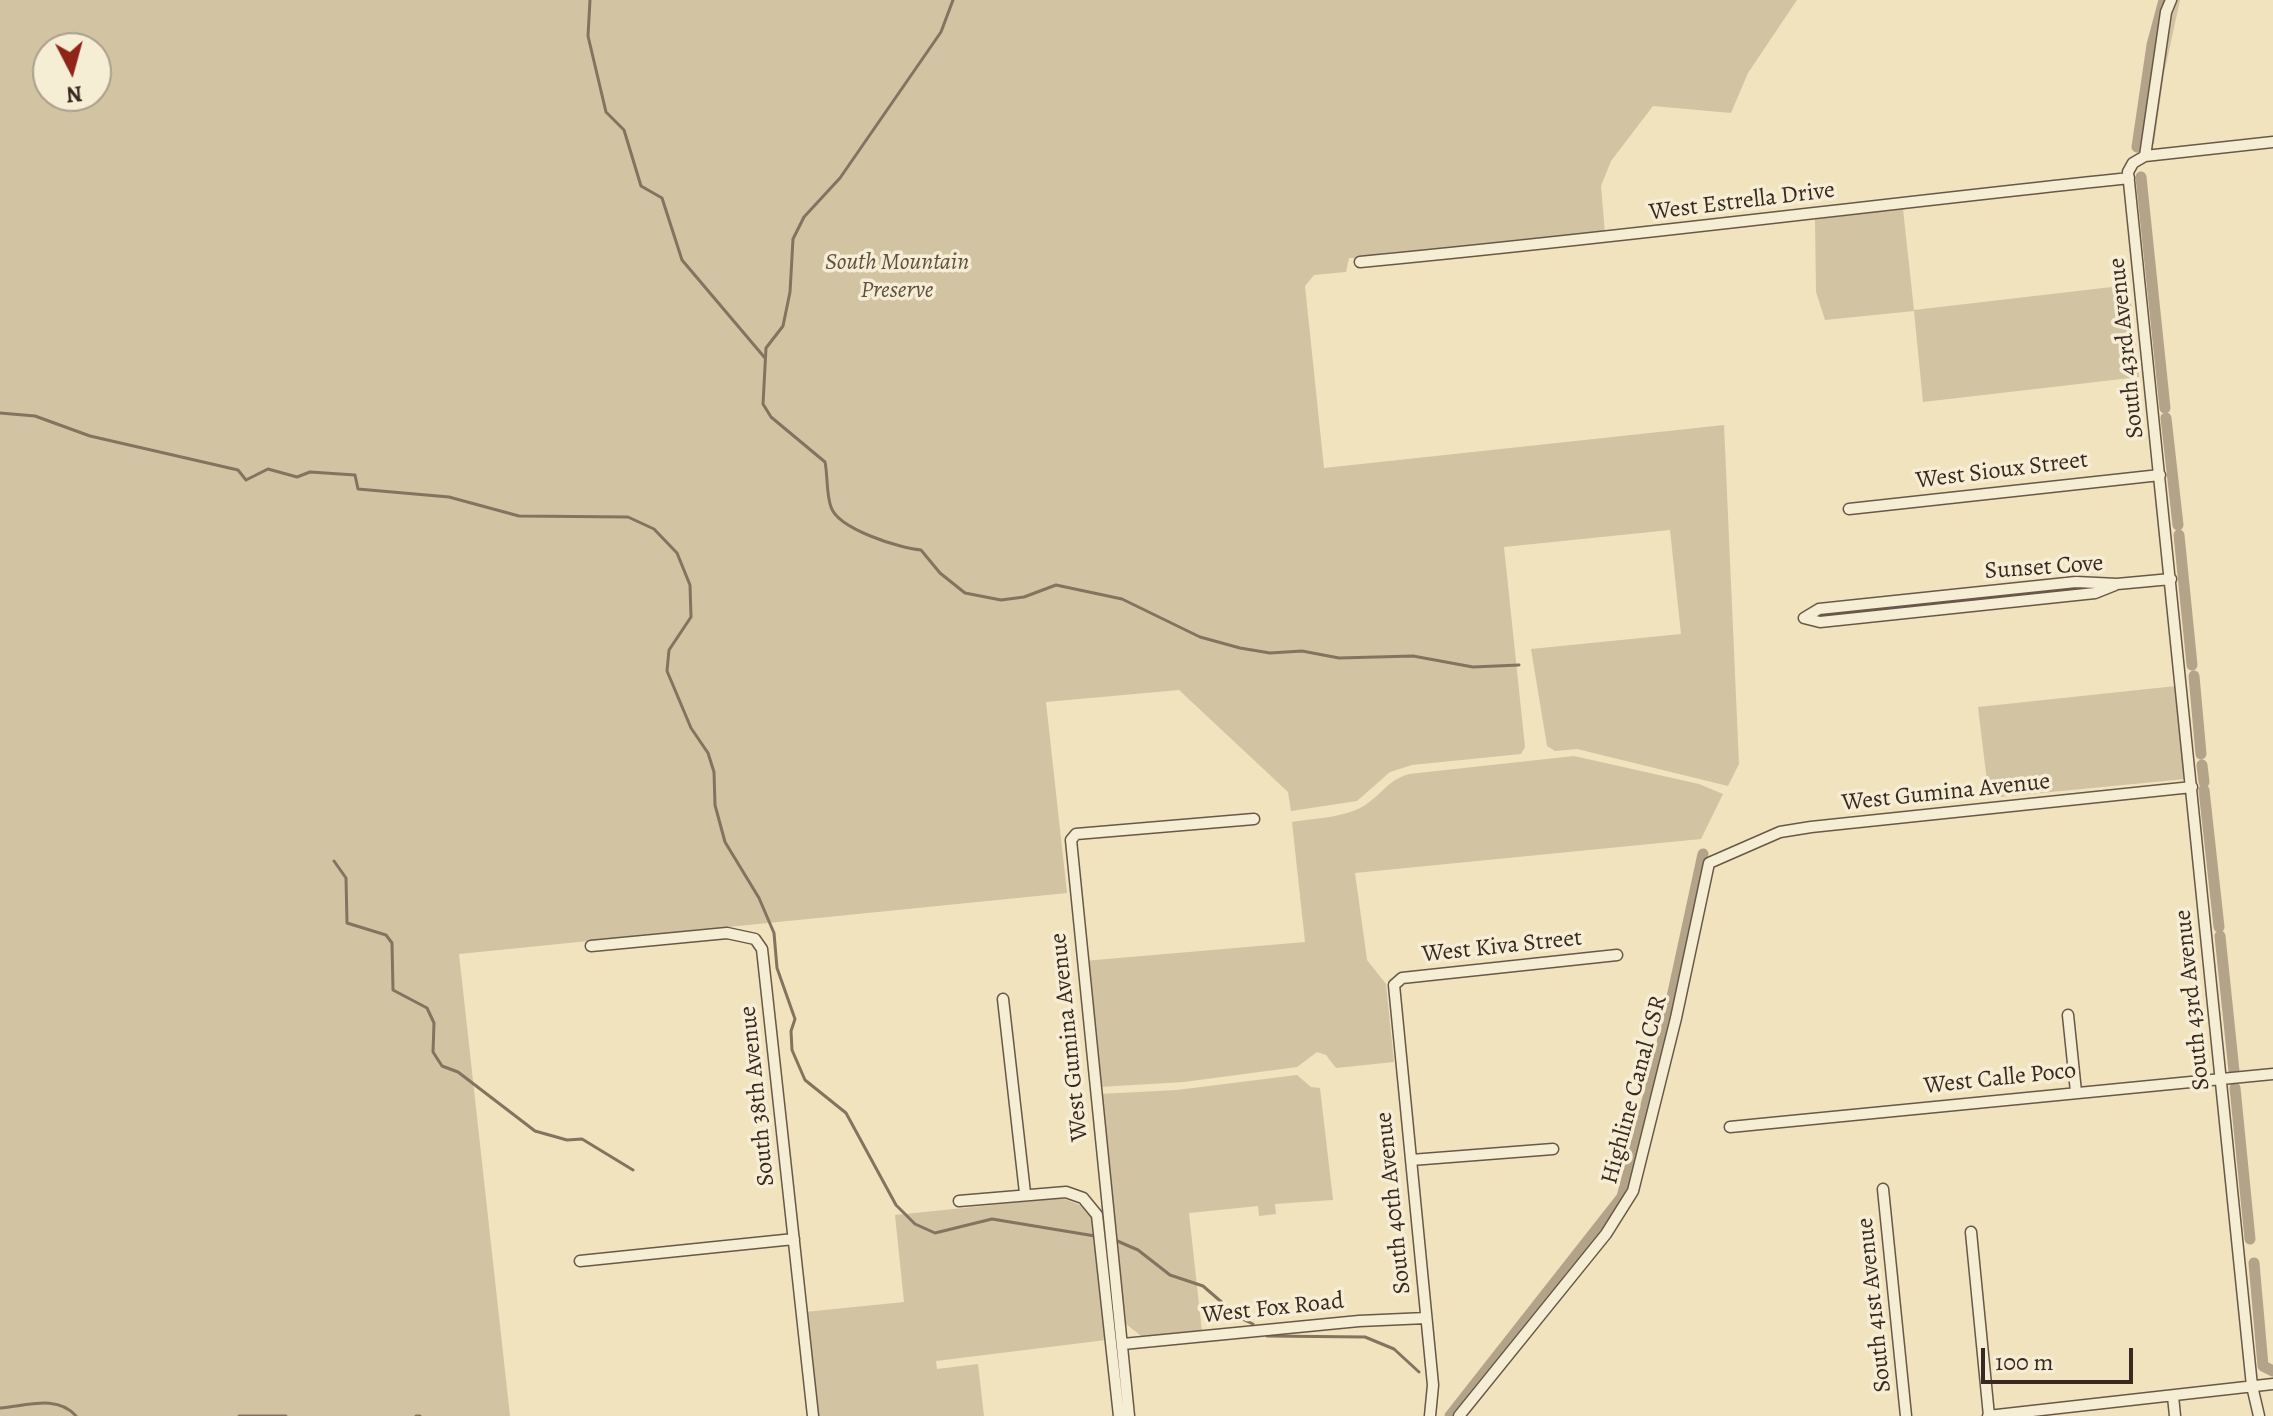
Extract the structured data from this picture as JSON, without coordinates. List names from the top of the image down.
{
  "streets": {
    "street": [
      "West Estrella Drive",
      "South 43rd Avenue",
      "West Sioux Street",
      "Sunset Cove",
      "West Gumina Avenue",
      "West Kiva Street",
      "West Calle Poco",
      "Highline Canal CSR",
      "South 38th Avenue",
      "South 40th Avenue",
      "South 41st Avenue",
      "West Fox Road"
    ]
  },
  "crossings": [
    ["West Estrella Drive", "South 43rd Avenue"],
    ["South 43rd Avenue", "West Sioux Street"],
    ["South 43rd Avenue", "West Gumina Avenue"],
    ["South 43rd Avenue", "West Calle Poco"],
    ["West Gumina Avenue", "Highline Canal CSR"],
    ["West Gumina Avenue", "West Fox Road"],
    ["West Kiva Street", "South 40th Avenue"],
    ["South 40th Avenue", "West Fox Road"]
  ],
  "parks": ["South Mountain Preserve"],
  "scale_bar": "100 m",
  "north": "bottom"
}
